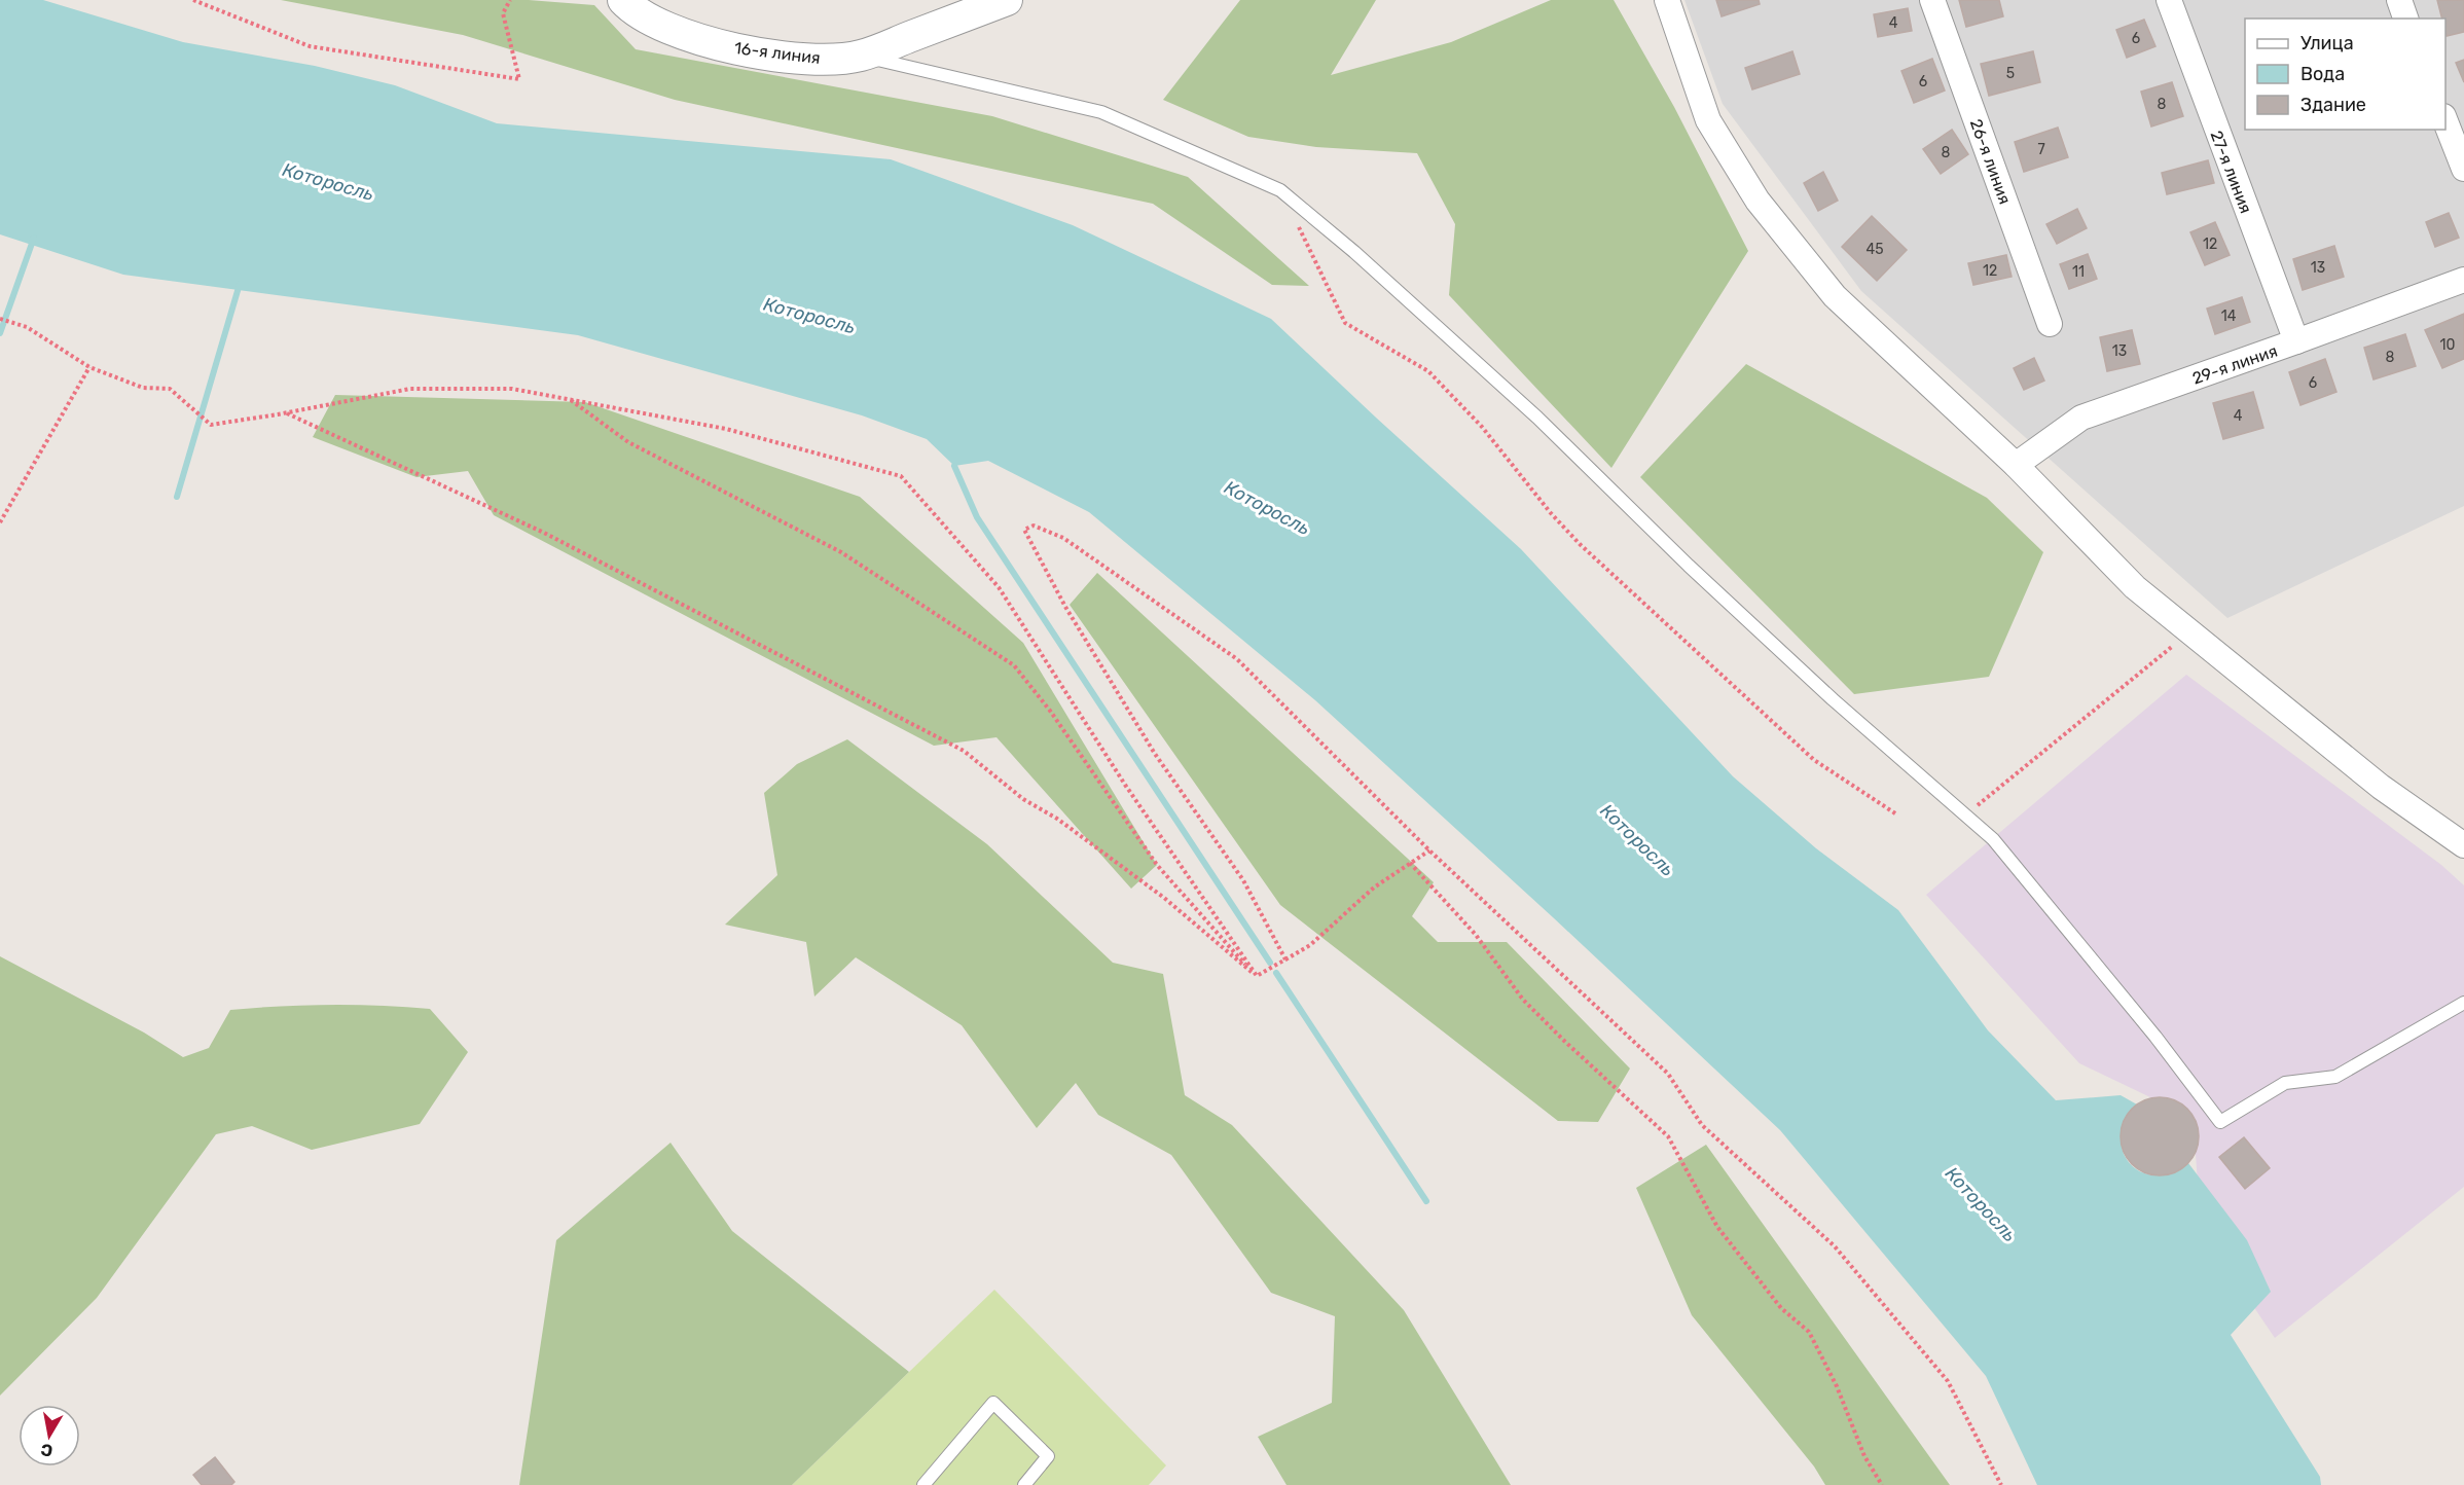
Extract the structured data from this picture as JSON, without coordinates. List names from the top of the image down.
{
  "streets": {
    "street": [
      "16-я линия",
      "26-я линия",
      "27-я линия",
      "29-я линия"
    ]
  },
  "crossings": [
    ["27-я линия", "29-я линия"]
  ],
  "water": ["Которосль"],
  "house_numbers": [
    "4",
    "6",
    "5",
    "6",
    "8",
    "7",
    "8",
    "12",
    "45",
    "13",
    "12",
    "11",
    "14",
    "10",
    "13",
    "8",
    "6",
    "4"
  ],
  "legend": ["Улица", "Вода", "Здание"],
  "north": "bottom"
}
